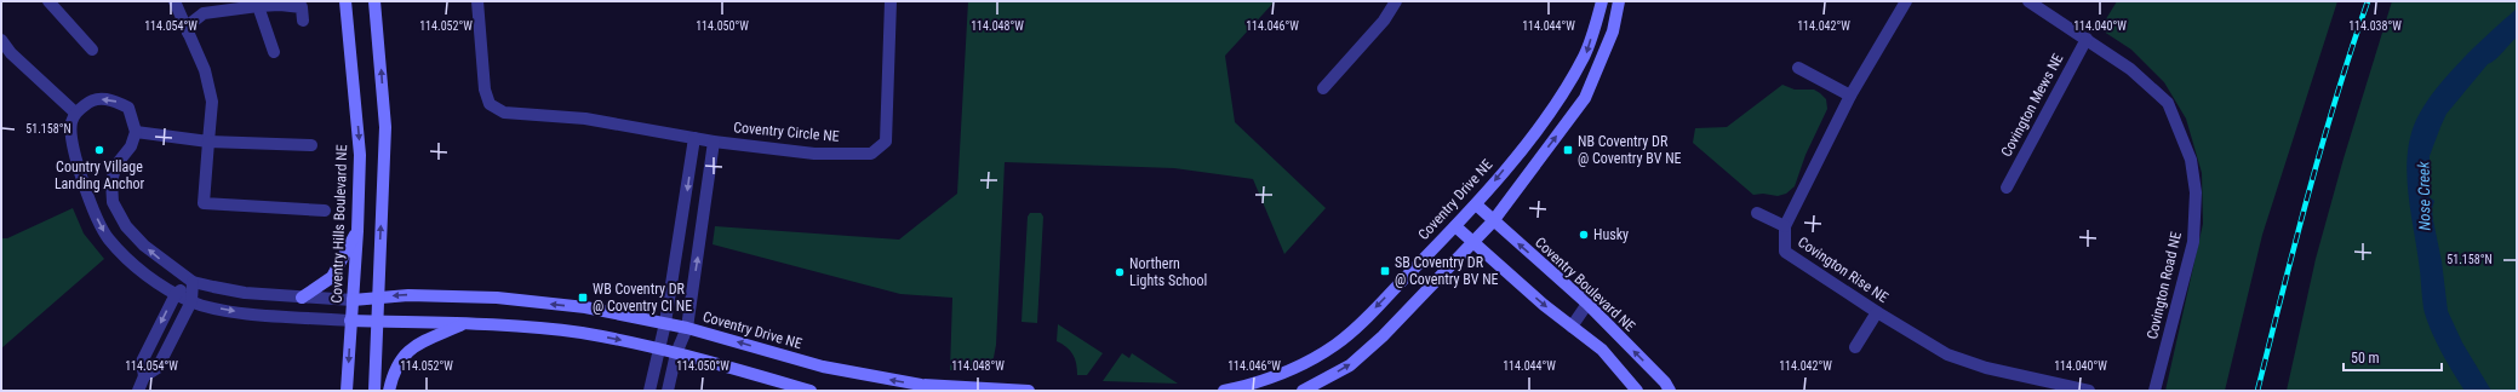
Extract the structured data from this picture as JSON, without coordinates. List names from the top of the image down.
{
  "streets": {
    "street": [
      "Covington Mews NE",
      "Coventry Circle NE",
      "Coventry Drive NE",
      "Coventry Hills Boulevard NE",
      "Covington Rise NE",
      "Coventry Boulevard NE",
      "Covington Road NE"
    ]
  },
  "crossings": [
    ["Covington Mews NE", "Covington Road NE"],
    ["Coventry Circle NE", "Coventry Drive NE"],
    ["Coventry Drive NE", "Coventry Hills Boulevard NE"],
    ["Coventry Drive NE", "Coventry Boulevard NE"]
  ],
  "one_way": ["Coventry Drive NE"],
  "water": ["Nose Creek"],
  "places": {
    "other": ["Country Village Landing Anchor", "Husky", "Northern Lights School"],
    "transit": ["NB Coventry DR @ Coventry BV NE", "SB Coventry DR @ Coventry BV NE", "WB Coventry DR @ Coventry CI NE"]
  },
  "scale_bar": "50 m",
  "coordinates": [
    "114.042°W",
    "114.038°W",
    "114.054°W",
    "114.052°W",
    "114.050°W",
    "114.048°W",
    "114.046°W",
    "114.044°W",
    "114.040°W",
    "51.158°N"
  ]
}
